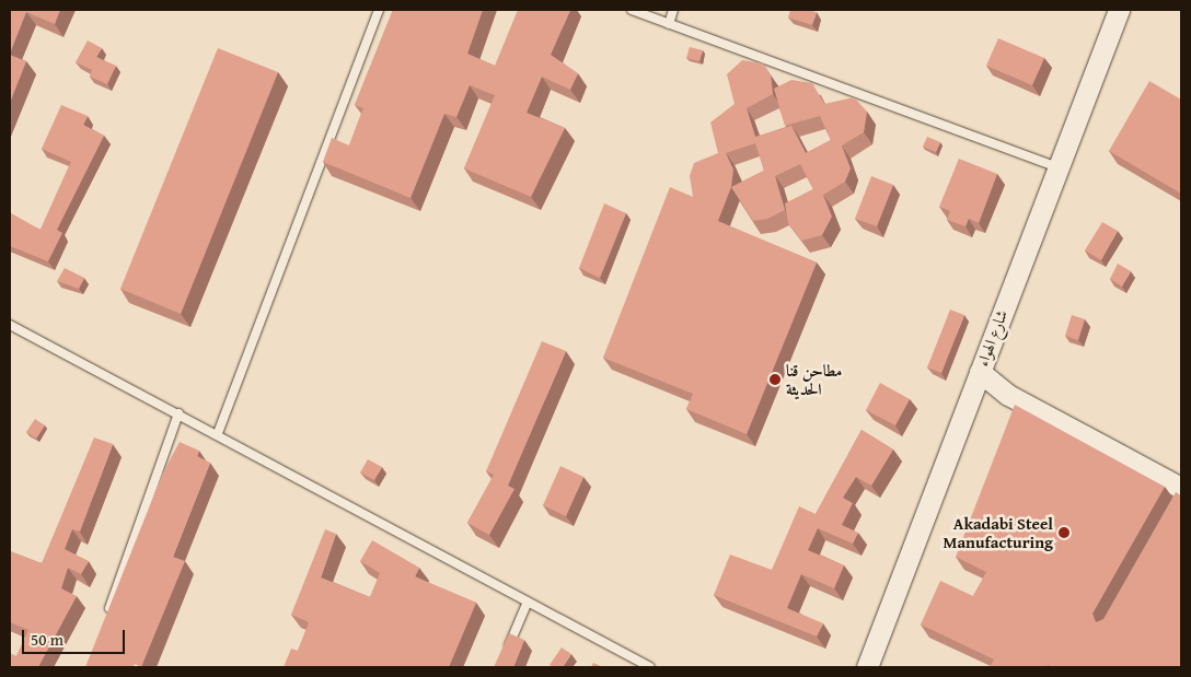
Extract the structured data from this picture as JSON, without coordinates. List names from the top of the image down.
{
  "streets": {
    "street": ["شارع الهواء"]
  },
  "places": ["مطاحن قنا الحديثة", "Akadabi Steel Manufacturing"],
  "scale_bar": "50 m"
}
